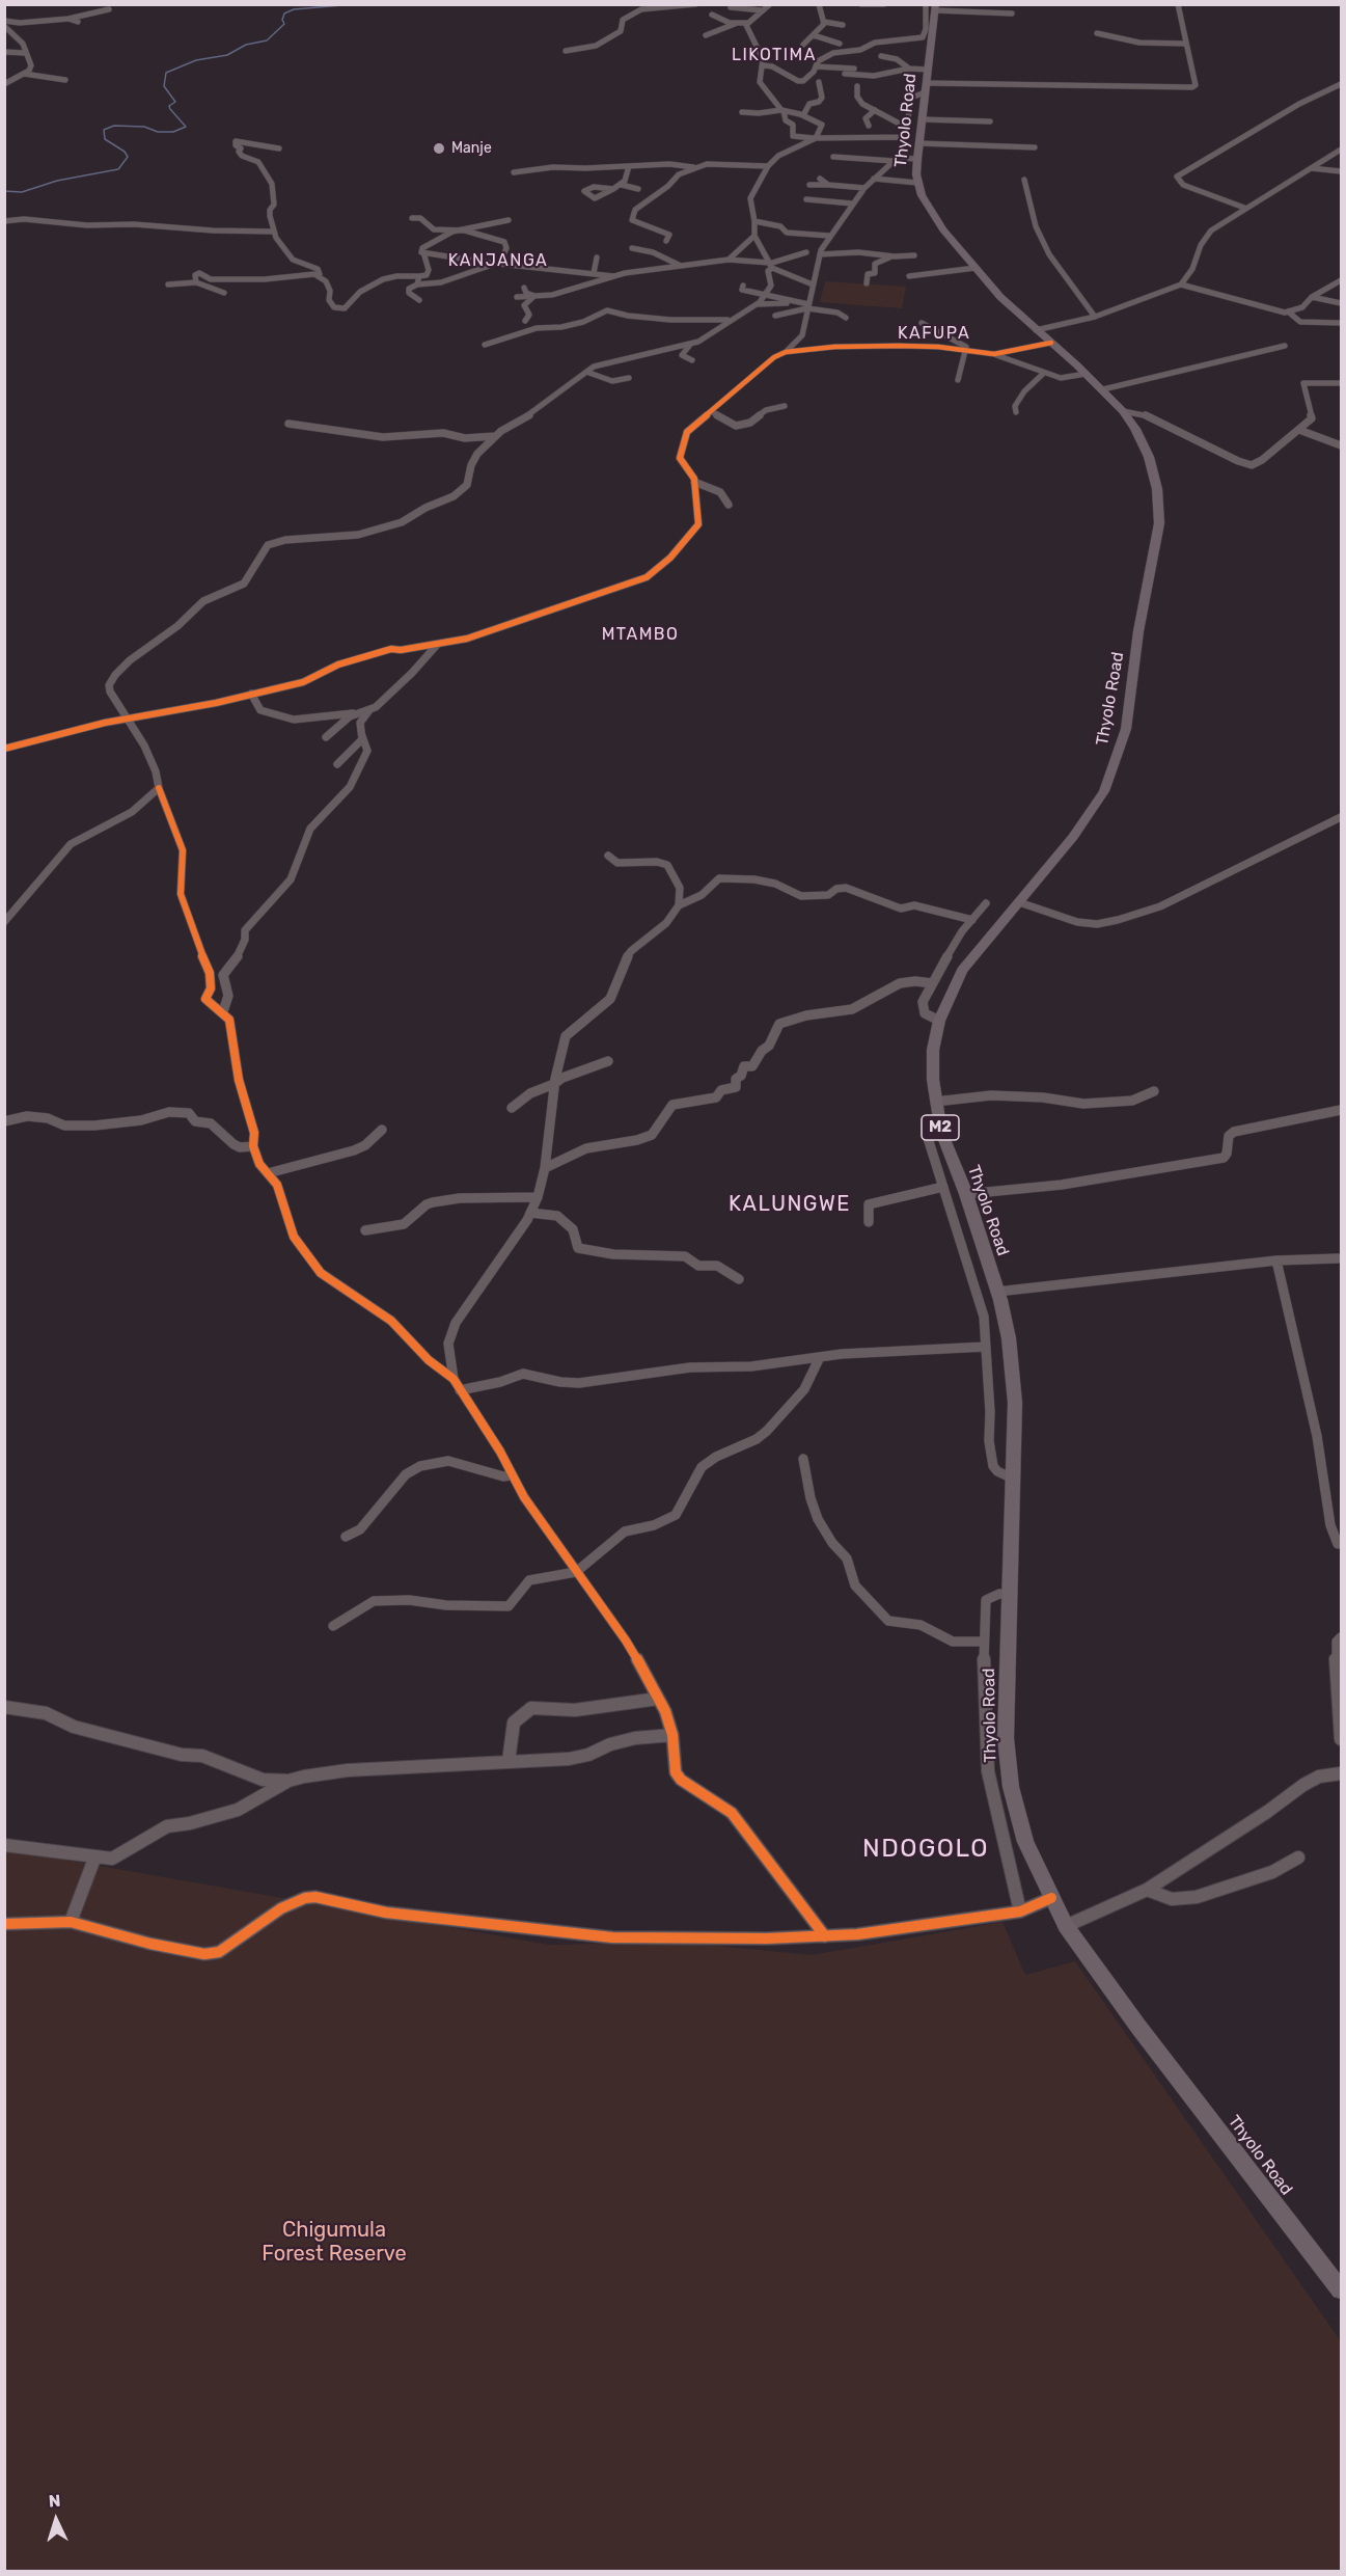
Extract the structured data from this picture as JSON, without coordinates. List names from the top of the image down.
{
  "streets": {
    "highway": ["Thyolo Road", "M2"]
  },
  "districts": [
    "LIKOTIMA",
    "KANJANGA",
    "KAFUPA",
    "MTAMBO",
    "KALUNGWE",
    "NDOGOLO"
  ],
  "parks": ["Chigumula Forest Reserve"],
  "places": ["Manje"],
  "north": "top"
}
